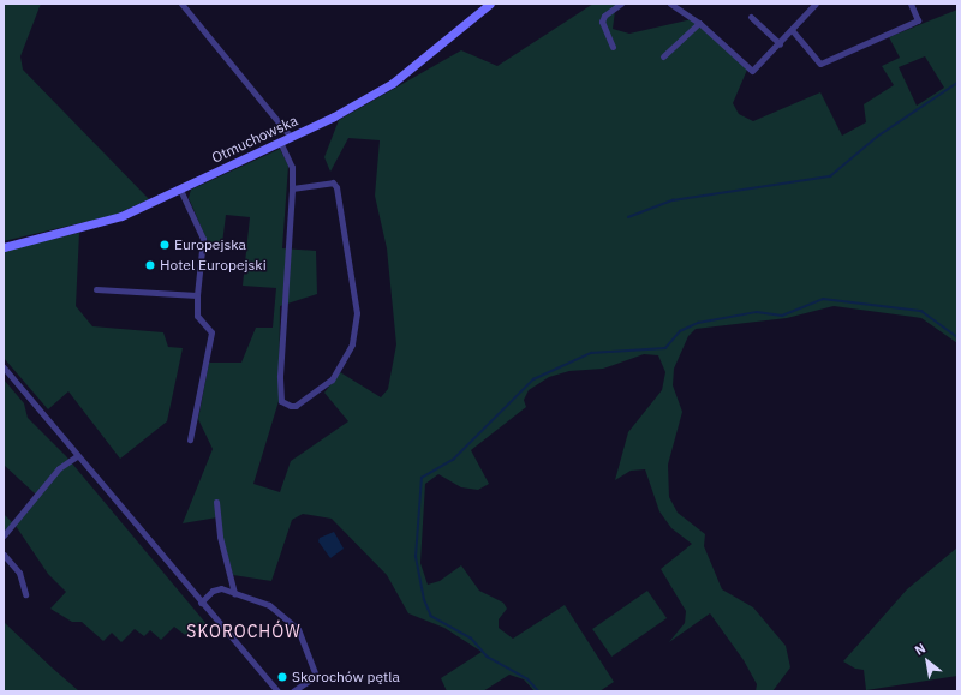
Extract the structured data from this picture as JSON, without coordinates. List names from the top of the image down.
{
  "streets": {
    "main road": ["Otmuchowska"]
  },
  "districts": ["SKOROCHÓW"],
  "places": ["Europejska", "Hotel Europejski", "Skorochów pętla"],
  "north": "top left"
}
